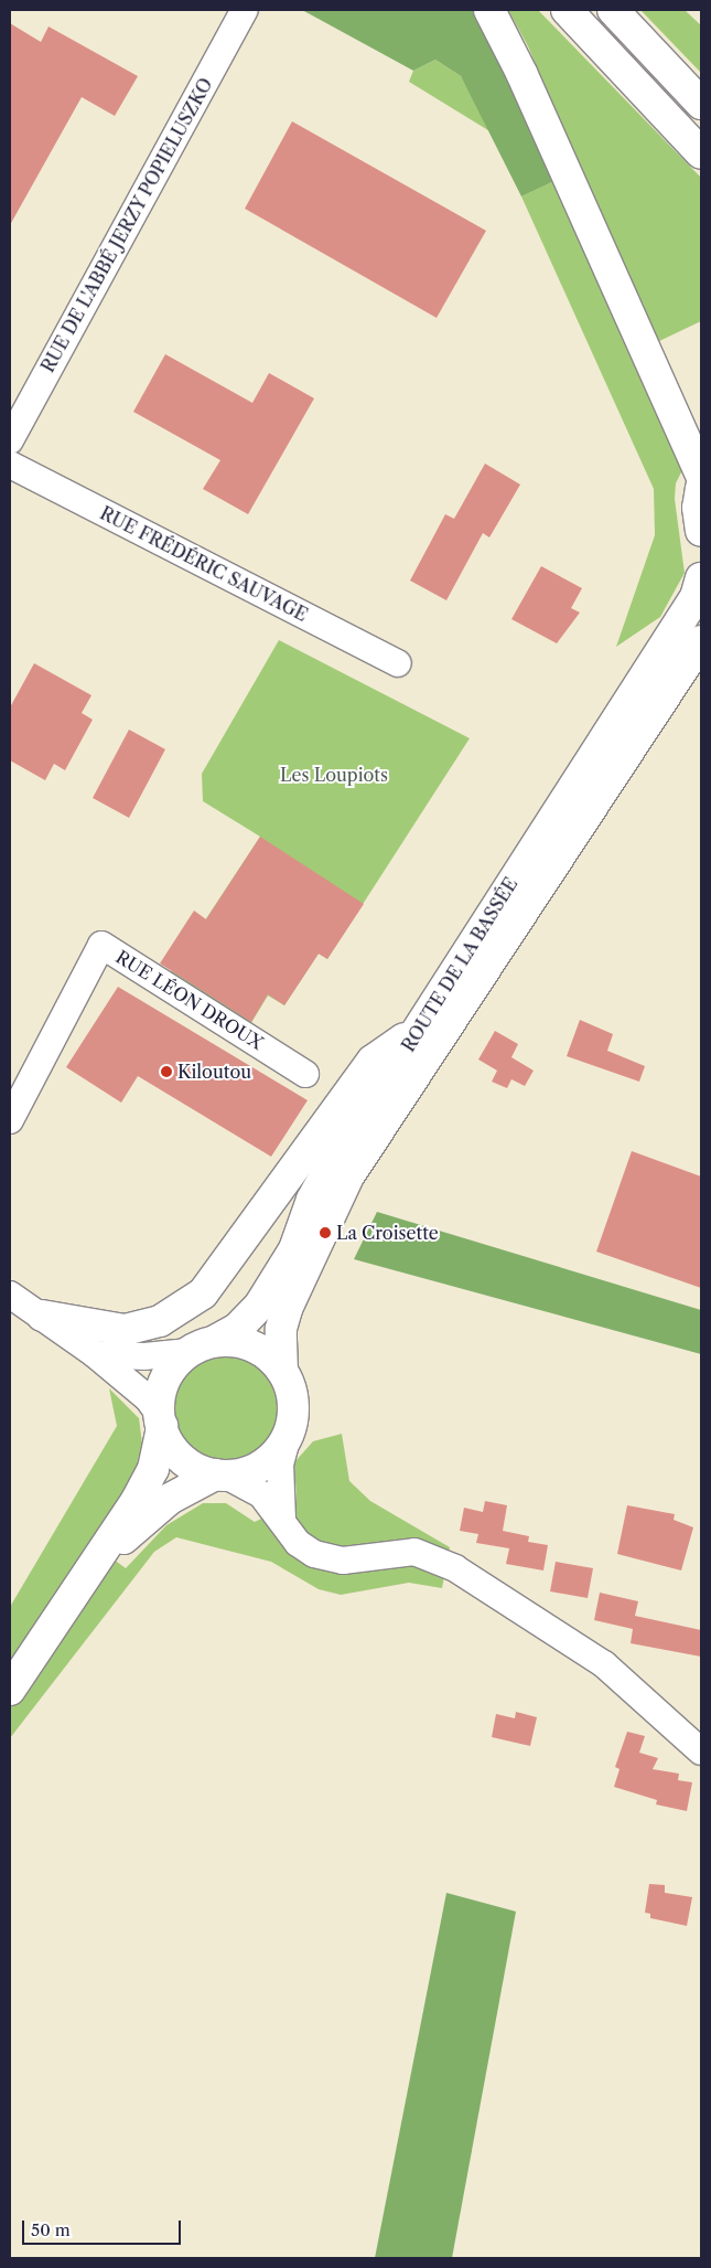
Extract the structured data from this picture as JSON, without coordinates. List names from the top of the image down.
{
  "streets": {
    "main road": ["ROUTE DE LA BASSÉE"],
    "street": ["RUE DE L'ABBÉ JERZY POPIELUSZKO", "RUE FRÉDÉRIC SAUVAGE", "RUE LÉON DROUX"]
  },
  "parks": ["Les Loupiots"],
  "places": ["Kiloutou", "La Croisette"],
  "scale_bar": "50 m"
}
